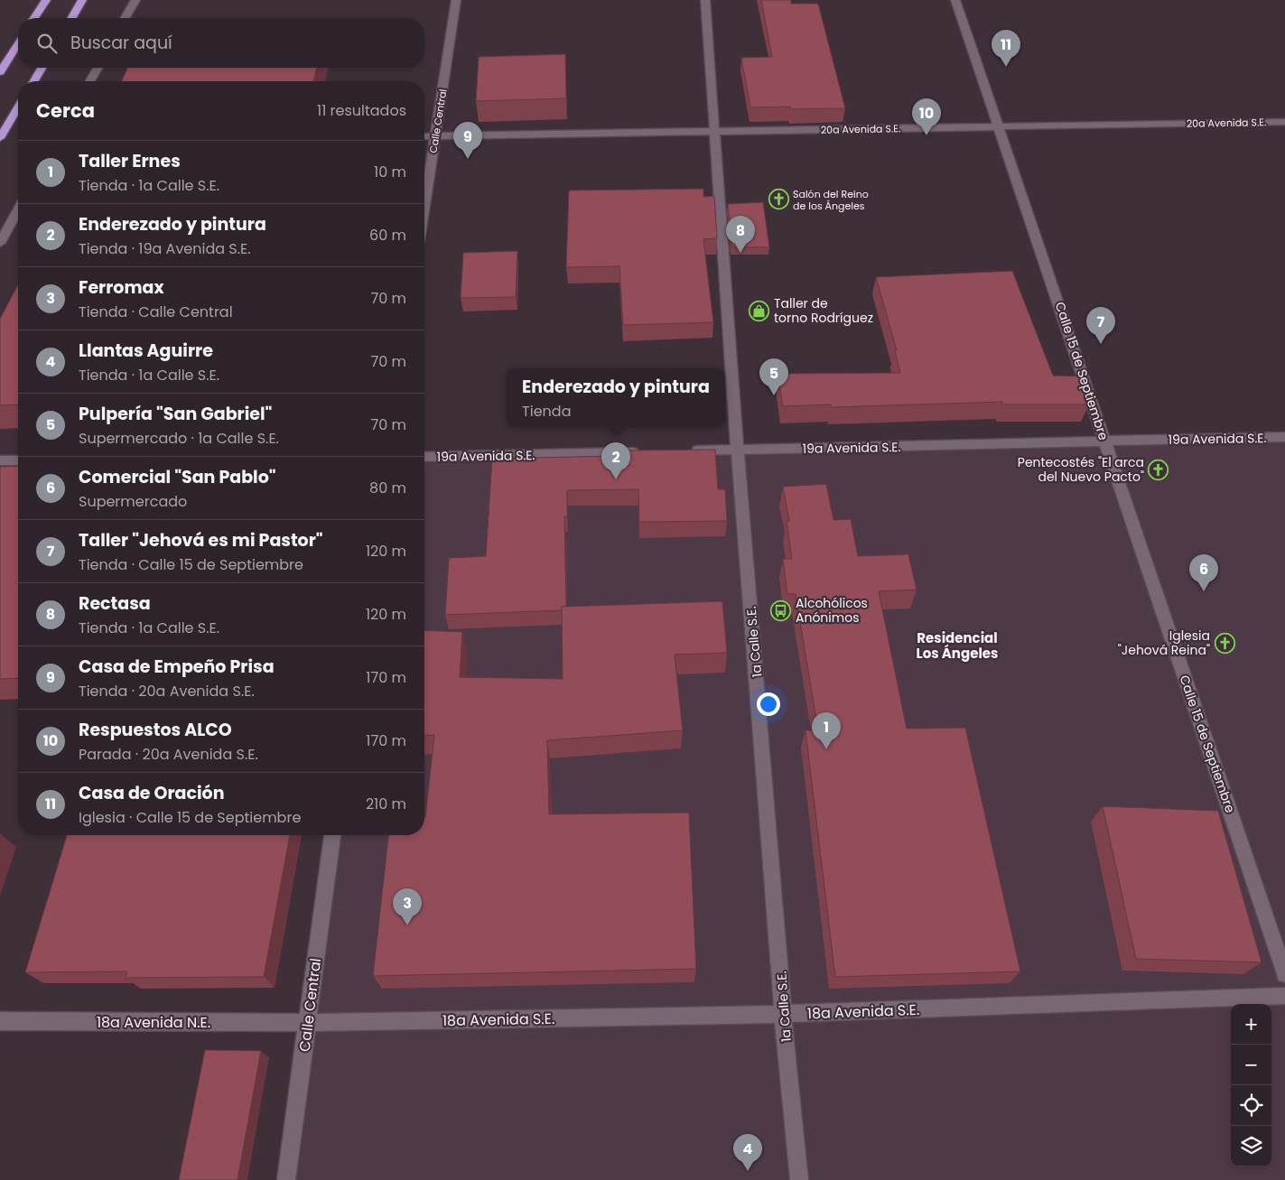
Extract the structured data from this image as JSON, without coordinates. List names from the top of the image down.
{
  "streets": {
    "street": [
      "Calle Central",
      "20a Avenida S.E.",
      "Calle 15 de Septiembre",
      "19a Avenida S.E.",
      "1a Calle S.E.",
      "18a Avenida S.E.",
      "18a Avenida N.E."
    ]
  },
  "crossings": [
    ["Calle Central", "20a Avenida S.E."],
    ["Calle Central", "18a Avenida S.E."],
    ["Calle Central", "18a Avenida N.E."],
    ["20a Avenida S.E.", "Calle 15 de Septiembre"],
    ["20a Avenida S.E.", "1a Calle S.E."],
    ["Calle 15 de Septiembre", "19a Avenida S.E."],
    ["19a Avenida S.E.", "1a Calle S.E."],
    ["1a Calle S.E.", "18a Avenida S.E."],
    ["18a Avenida S.E.", "18a Avenida N.E."]
  ],
  "districts": ["Residencial Los Ángeles"],
  "places": {
    "church": ["Salón del Reino de los Ángeles", "Pentecostés \"El arca del Nuevo Pacto\"", "Iglesia \"Jehová Reina\""],
    "shop": ["Taller de torno Rodríguez"],
    "bus stop": ["Alcohólicos Anónimos"]
  },
  "page": {
    "search": "Buscar aquí",
    "pins": [
      "11",
      "10",
      "9",
      "8",
      "7",
      "5",
      "2",
      "6",
      "1",
      "3",
      "4"
    ],
    "heading": ["Cerca", "11 resultados"],
    "list": [
      {
        "mark": "1",
        "name": "Taller Ernes",
        "note": "Tienda · 1a Calle S.E.",
        "value": "10 m"
      },
      {
        "mark": "2",
        "name": "Enderezado y pintura",
        "note": "Tienda · 19a Avenida S.E.",
        "value": "60 m"
      },
      {
        "mark": "3",
        "name": "Ferromax",
        "note": "Tienda · Calle Central",
        "value": "70 m"
      },
      {
        "mark": "4",
        "name": "Llantas Aguirre",
        "note": "Tienda · 1a Calle S.E.",
        "value": "70 m"
      },
      {
        "mark": "5",
        "name": "Pulpería \"San Gabriel\"",
        "note": "Supermercado · 1a Calle S.E.",
        "value": "70 m"
      },
      {
        "mark": "6",
        "name": "Comercial \"San Pablo\"",
        "note": "Supermercado",
        "value": "80 m"
      },
      {
        "mark": "7",
        "name": "Taller \"Jehová es mi Pastor\"",
        "note": "Tienda · Calle 15 de Septiembre",
        "value": "120 m"
      },
      {
        "mark": "8",
        "name": "Rectasa",
        "note": "Tienda · 1a Calle S.E.",
        "value": "120 m"
      },
      {
        "mark": "9",
        "name": "Casa de Empeño Prisa",
        "note": "Tienda · 20a Avenida S.E.",
        "value": "170 m"
      },
      {
        "mark": "10",
        "name": "Respuestos ALCO",
        "note": "Parada · 20a Avenida S.E.",
        "value": "170 m"
      },
      {
        "mark": "11",
        "name": "Casa de Oración",
        "note": "Iglesia · Calle 15 de Septiembre",
        "value": "210 m"
      }
    ],
    "popup": ["Enderezado y pintura", "Tienda"],
    "map_buttons": ["+", "−"]
  }
}
